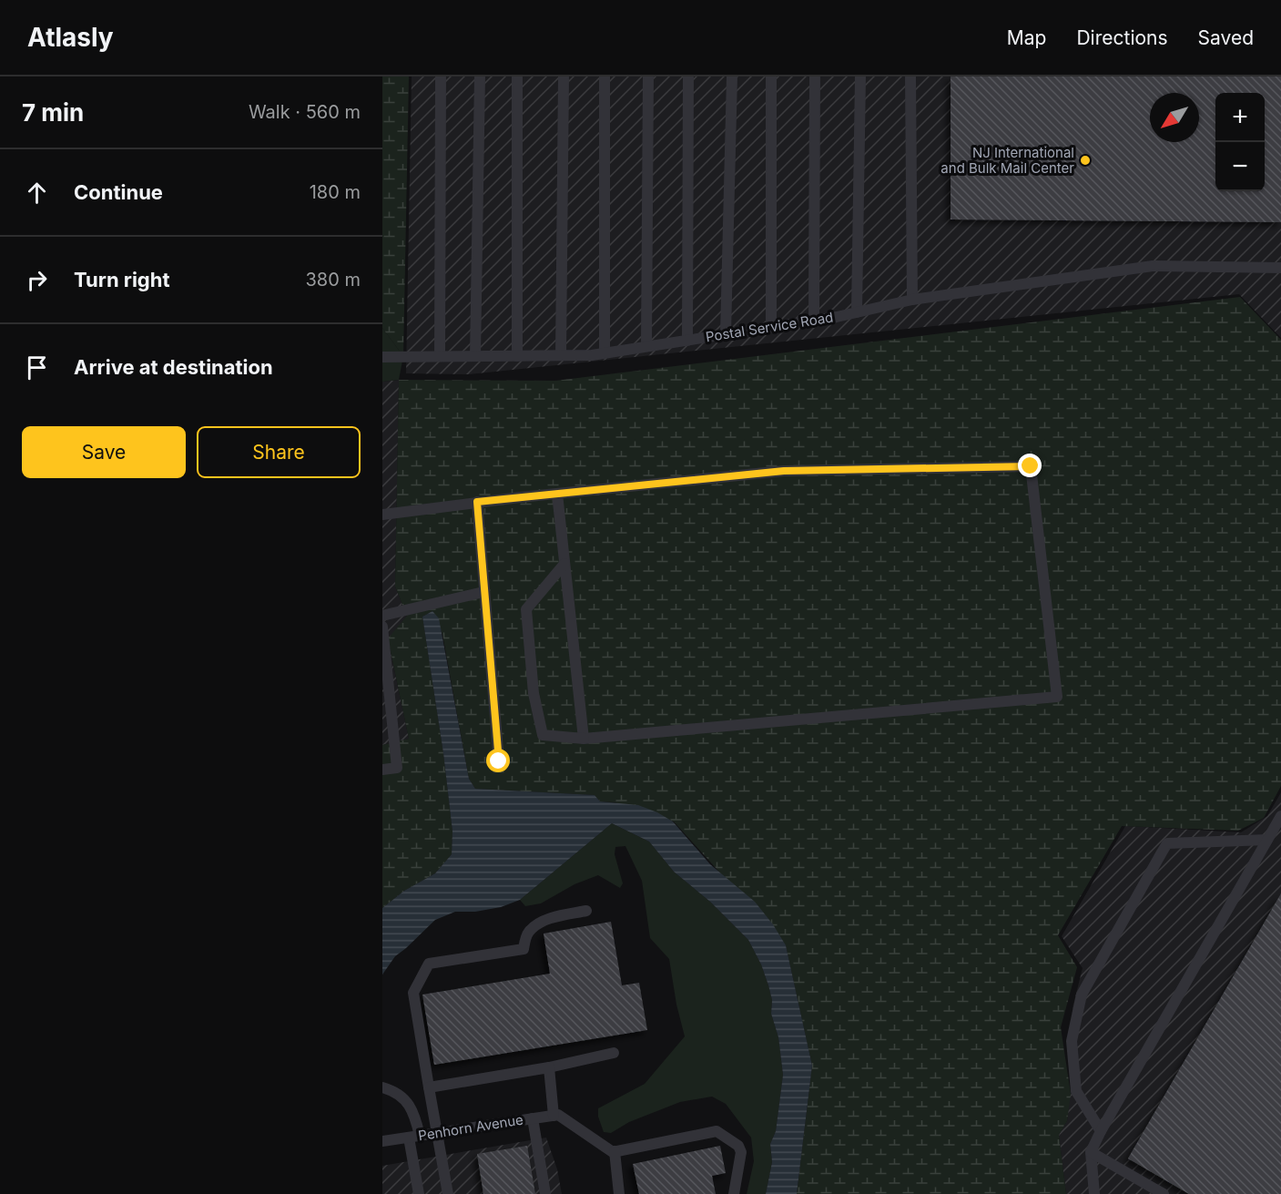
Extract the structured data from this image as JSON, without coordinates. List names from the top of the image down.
{
  "streets": {
    "street": ["Postal Service Road", "Penhorn Avenue"]
  },
  "places": ["NJ International and Bulk Mail Center"],
  "north": "bottom left",
  "page": {
    "header": "Atlasly",
    "nav": ["Map", "Directions", "Saved"],
    "heading": ["7 min", "Walk · 560 m"],
    "map_buttons": ["+", "−"],
    "list": [
      ["Continue", "180 m"],
      ["Turn right", "380 m"],
      "Arrive at destination"
    ],
    "buttons": ["Save", "Share"]
  }
}
